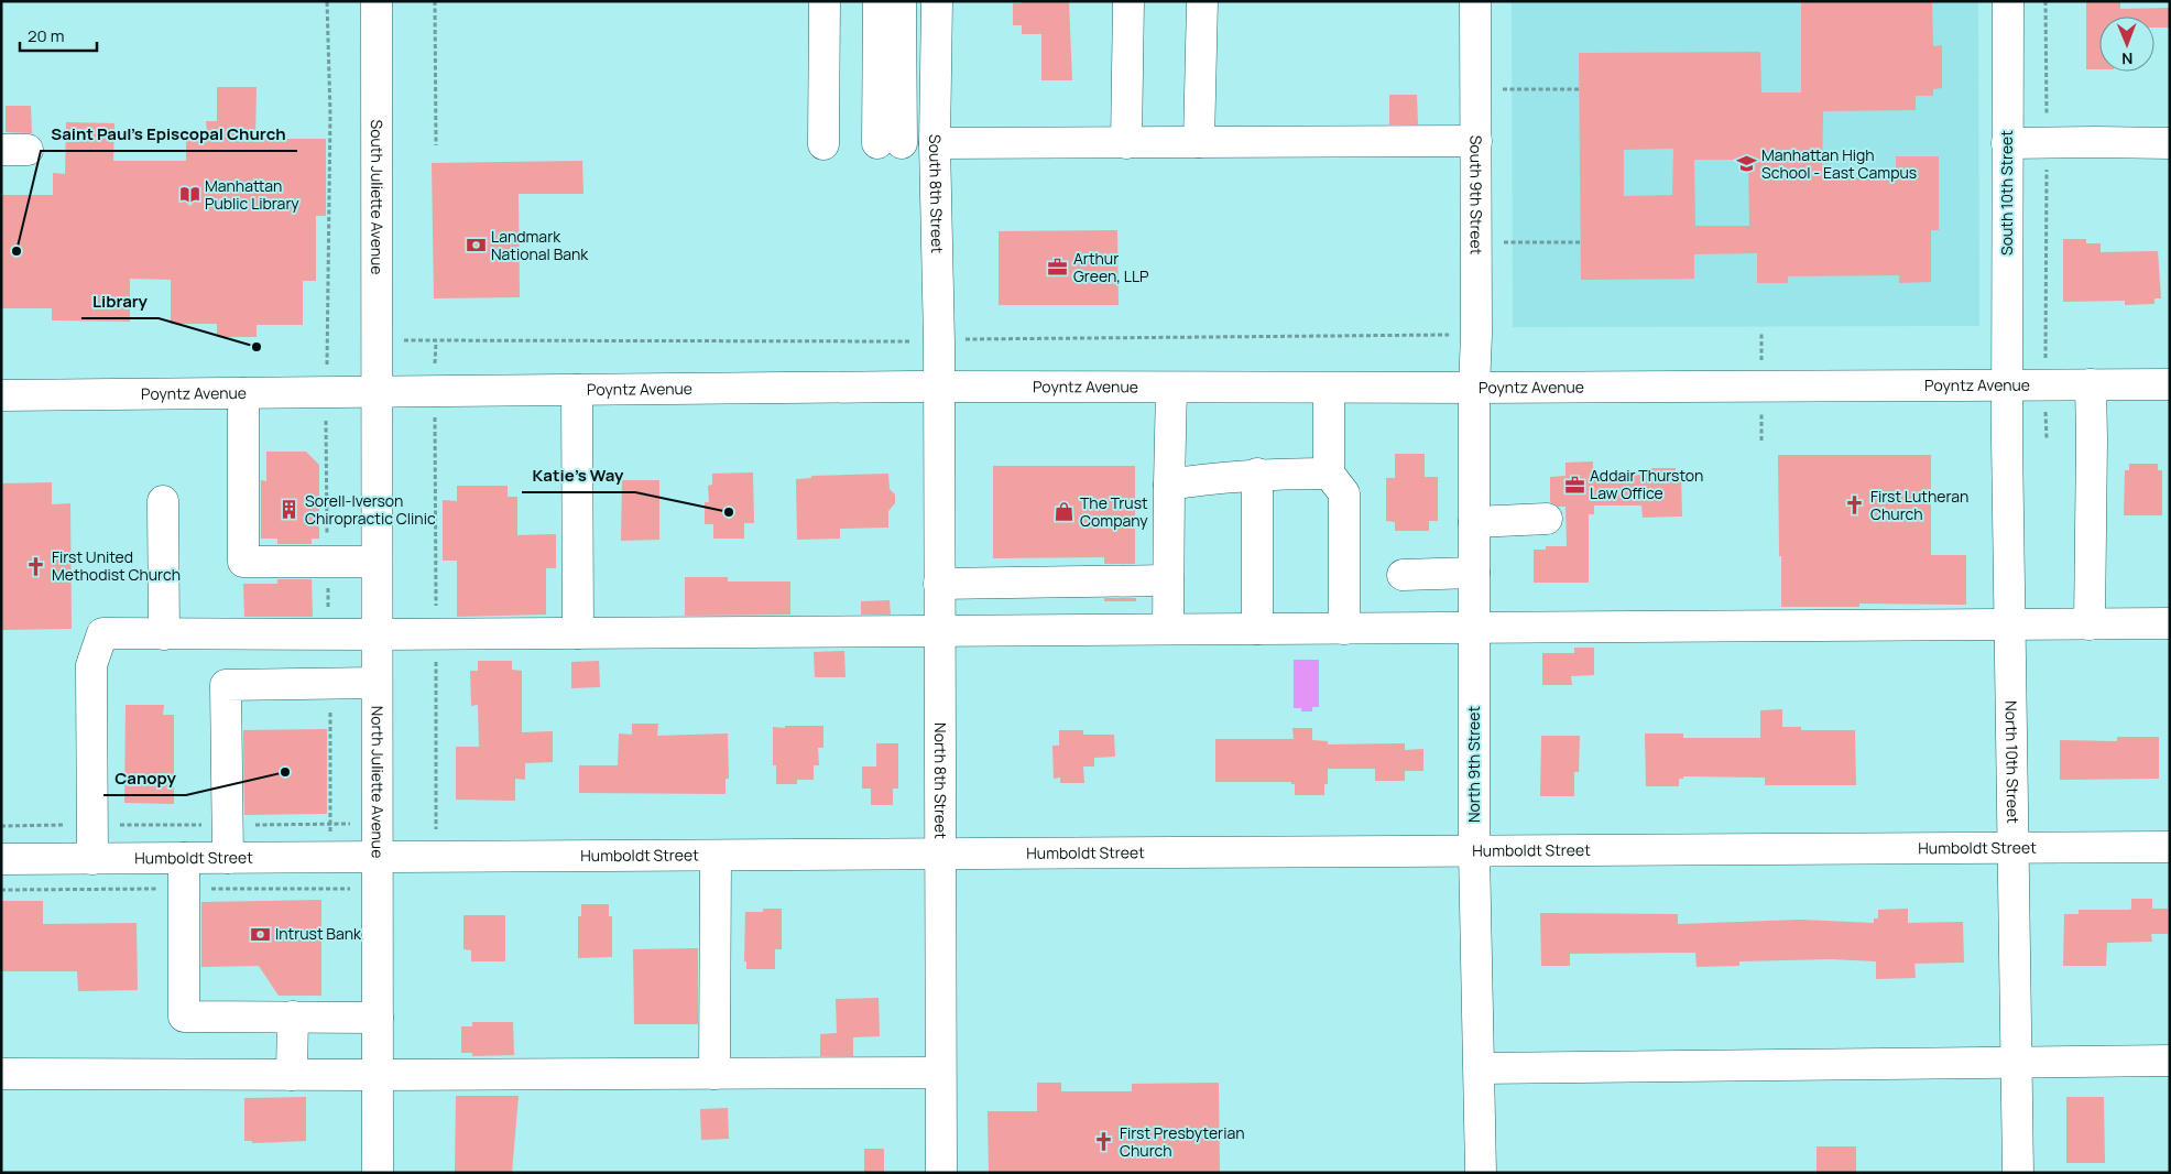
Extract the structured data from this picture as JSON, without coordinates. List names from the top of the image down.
{
  "streets": {
    "street": [
      "South 10th Street",
      "South 8th Street",
      "South 9th Street",
      "South Juliette Avenue",
      "Poyntz Avenue",
      "North 10th Street",
      "North 9th Street",
      "North 8th Street",
      "North Juliette Avenue",
      "Humboldt Street"
    ]
  },
  "crossings": [
    ["South 10th Street", "Poyntz Avenue"],
    ["South 10th Street", "North 10th Street"],
    ["South 8th Street", "Poyntz Avenue"],
    ["South 8th Street", "North 8th Street"],
    ["South 9th Street", "Poyntz Avenue"],
    ["South 9th Street", "North 9th Street"],
    ["South Juliette Avenue", "Poyntz Avenue"],
    ["South Juliette Avenue", "North Juliette Avenue"],
    ["Poyntz Avenue", "North 10th Street"],
    ["Poyntz Avenue", "North 9th Street"],
    ["Poyntz Avenue", "North 8th Street"],
    ["Poyntz Avenue", "North Juliette Avenue"],
    ["North 10th Street", "Humboldt Street"],
    ["North 9th Street", "Humboldt Street"],
    ["North 8th Street", "Humboldt Street"],
    ["North Juliette Avenue", "Humboldt Street"]
  ],
  "places": {
    "school or university": ["Manhattan High School - East Campus"],
    "library": ["Manhattan Public Library"],
    "bank": ["Landmark National Bank", "Intrust Bank"],
    "other": [
      "Saint Paul's Episcopal Church",
      "Library",
      "Katie's Way",
      "Canopy"
    ],
    "office": ["Arthur Green, LLP", "Addair Thurston Law Office"],
    "church": ["First Lutheran Church", "First United Methodist Church", "First Presbyterian Church"],
    "building": ["Sorell-Iverson Chiropractic Clinic"],
    "shop": ["The Trust Company"]
  },
  "scale_bar": "20 m",
  "north": "bottom"
}
